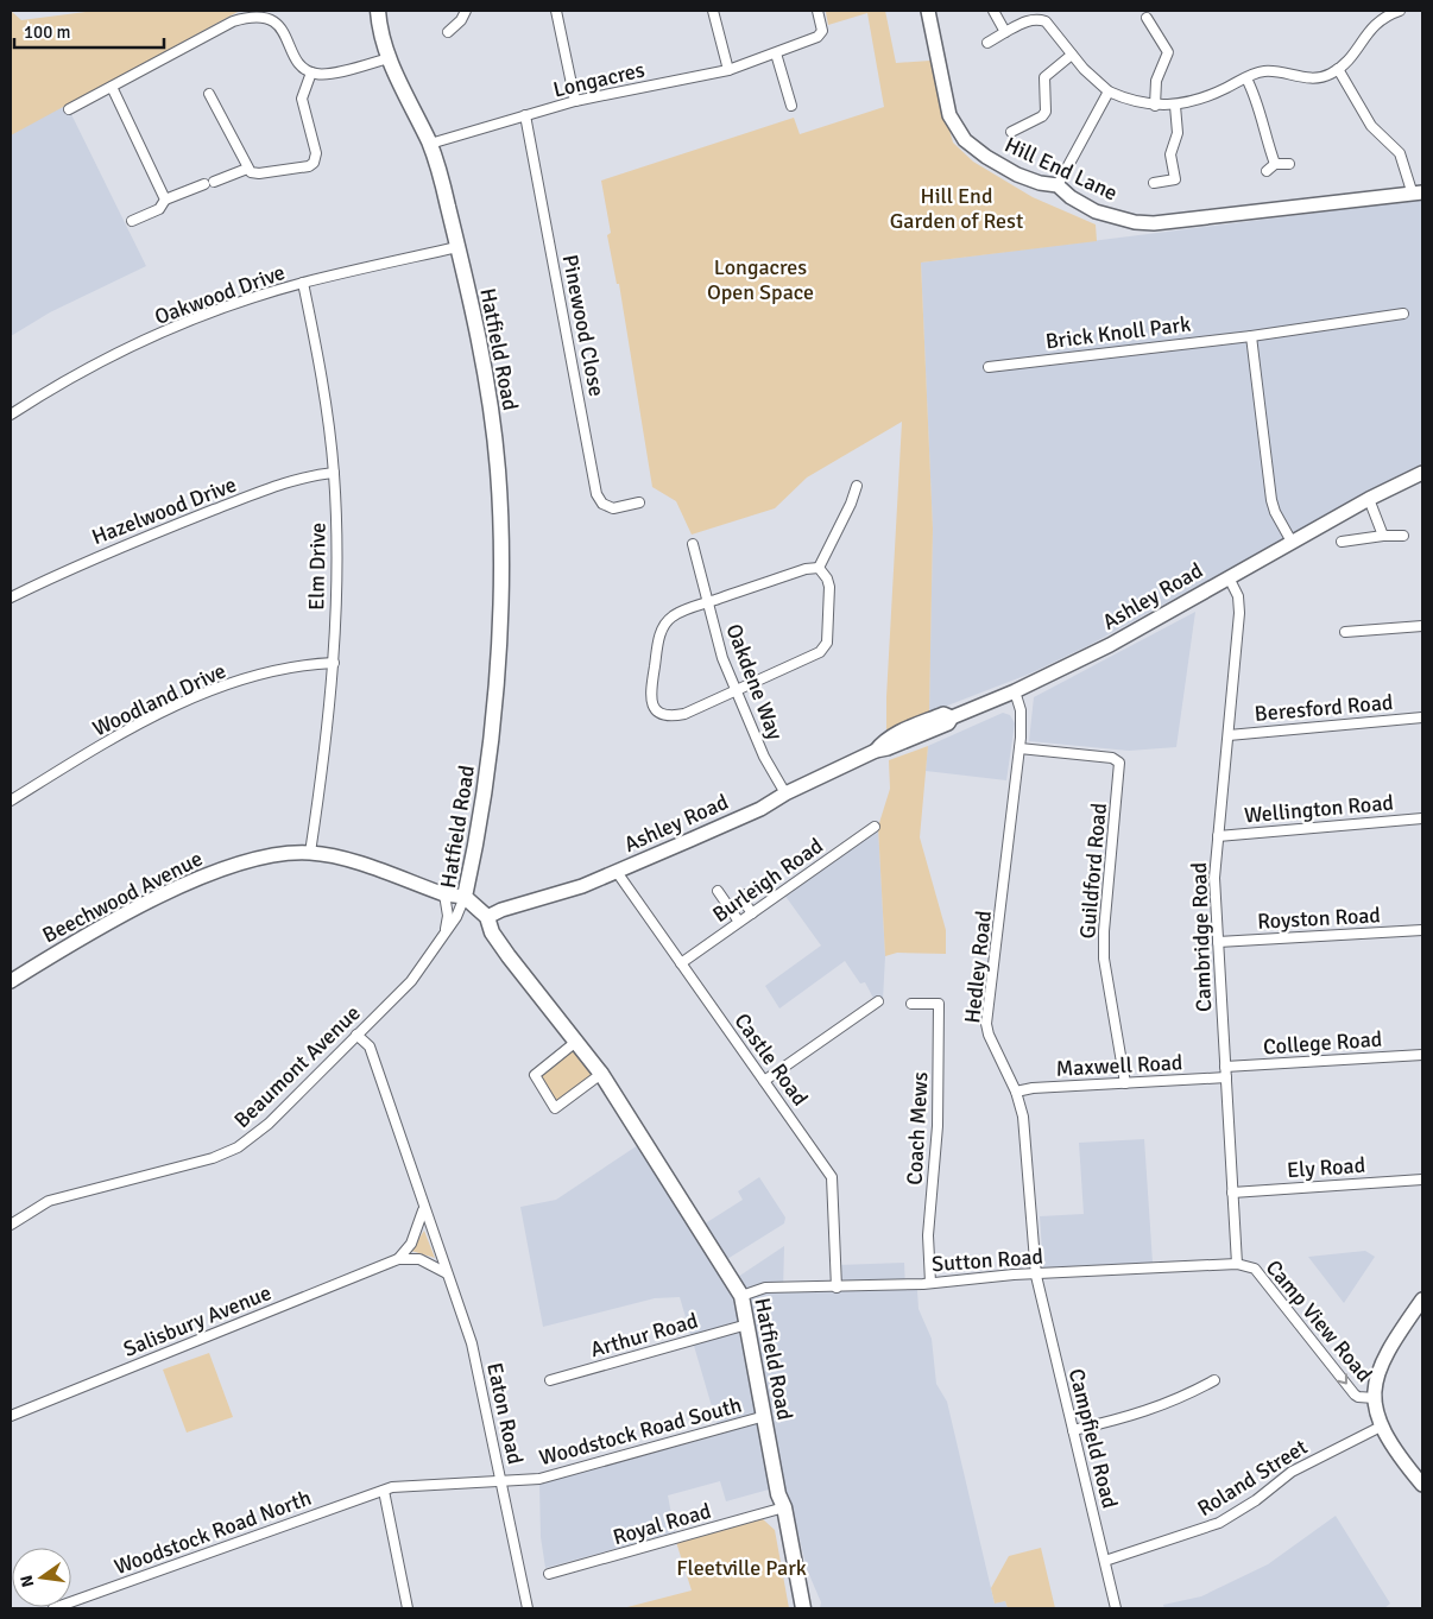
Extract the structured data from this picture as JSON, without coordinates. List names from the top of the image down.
{
  "streets": {
    "main road": ["Hatfield Road"],
    "street": [
      "Longacres",
      "Hill End Lane",
      "Oakwood Drive",
      "Pinewood Close",
      "Brick Knoll Park",
      "Hazelwood Drive",
      "Elm Drive",
      "Ashley Road",
      "Oakdene Way",
      "Woodland Drive",
      "Beresford Road",
      "Wellington Road",
      "Guildford Road",
      "Burleigh Road",
      "Beechwood Avenue",
      "Royston Road",
      "Cambridge Road",
      "Hedley Road",
      "College Road",
      "Castle Road",
      "Maxwell Road",
      "Beaumont Avenue",
      "Coach Mews",
      "Ely Road",
      "Sutton Road",
      "Salisbury Avenue",
      "Camp View Road",
      "Arthur Road",
      "Eaton Road",
      "Woodstock Road South",
      "Campfield Road",
      "Roland Street",
      "Royal Road",
      "Woodstock Road North"
    ]
  },
  "crossings": [
    ["Longacres", "Pinewood Close"],
    ["Longacres", "Hatfield Road"],
    ["Oakwood Drive", "Hatfield Road"],
    ["Oakwood Drive", "Elm Drive"],
    ["Hatfield Road", "Ashley Road"],
    ["Hatfield Road", "Beechwood Avenue"],
    ["Hatfield Road", "Beaumont Avenue"],
    ["Hatfield Road", "Sutton Road"],
    ["Hatfield Road", "Arthur Road"],
    ["Hatfield Road", "Woodstock Road South"],
    ["Hatfield Road", "Royal Road"],
    ["Hazelwood Drive", "Elm Drive"],
    ["Elm Drive", "Woodland Drive"],
    ["Elm Drive", "Beechwood Avenue"],
    ["Ashley Road", "Oakdene Way"],
    ["Ashley Road", "Cambridge Road"],
    ["Ashley Road", "Hedley Road"],
    ["Ashley Road", "Castle Road"],
    ["Beresford Road", "Cambridge Road"],
    ["Wellington Road", "Cambridge Road"],
    ["Guildford Road", "Hedley Road"],
    ["Guildford Road", "Maxwell Road"],
    ["Burleigh Road", "Castle Road"],
    ["Beechwood Avenue", "Beaumont Avenue"],
    ["Royston Road", "Cambridge Road"],
    ["Cambridge Road", "College Road"],
    ["Cambridge Road", "Maxwell Road"],
    ["Cambridge Road", "Ely Road"],
    ["Cambridge Road", "Sutton Road"],
    ["Cambridge Road", "Camp View Road"],
    ["Hedley Road", "Maxwell Road"],
    ["Hedley Road", "Sutton Road"],
    ["Hedley Road", "Campfield Road"],
    ["College Road", "Maxwell Road"],
    ["Castle Road", "Sutton Road"],
    ["Coach Mews", "Sutton Road"],
    ["Sutton Road", "Camp View Road"],
    ["Sutton Road", "Campfield Road"],
    ["Salisbury Avenue", "Eaton Road"],
    ["Eaton Road", "Woodstock Road South"],
    ["Woodstock Road South", "Woodstock Road North"],
    ["Campfield Road", "Roland Street"]
  ],
  "one_way": ["Camp View Road"],
  "parks": ["Hill End Garden of Rest", "Longacres Open Space", "Fleetville Park"],
  "scale_bar": "100 m",
  "north": "left"
}
